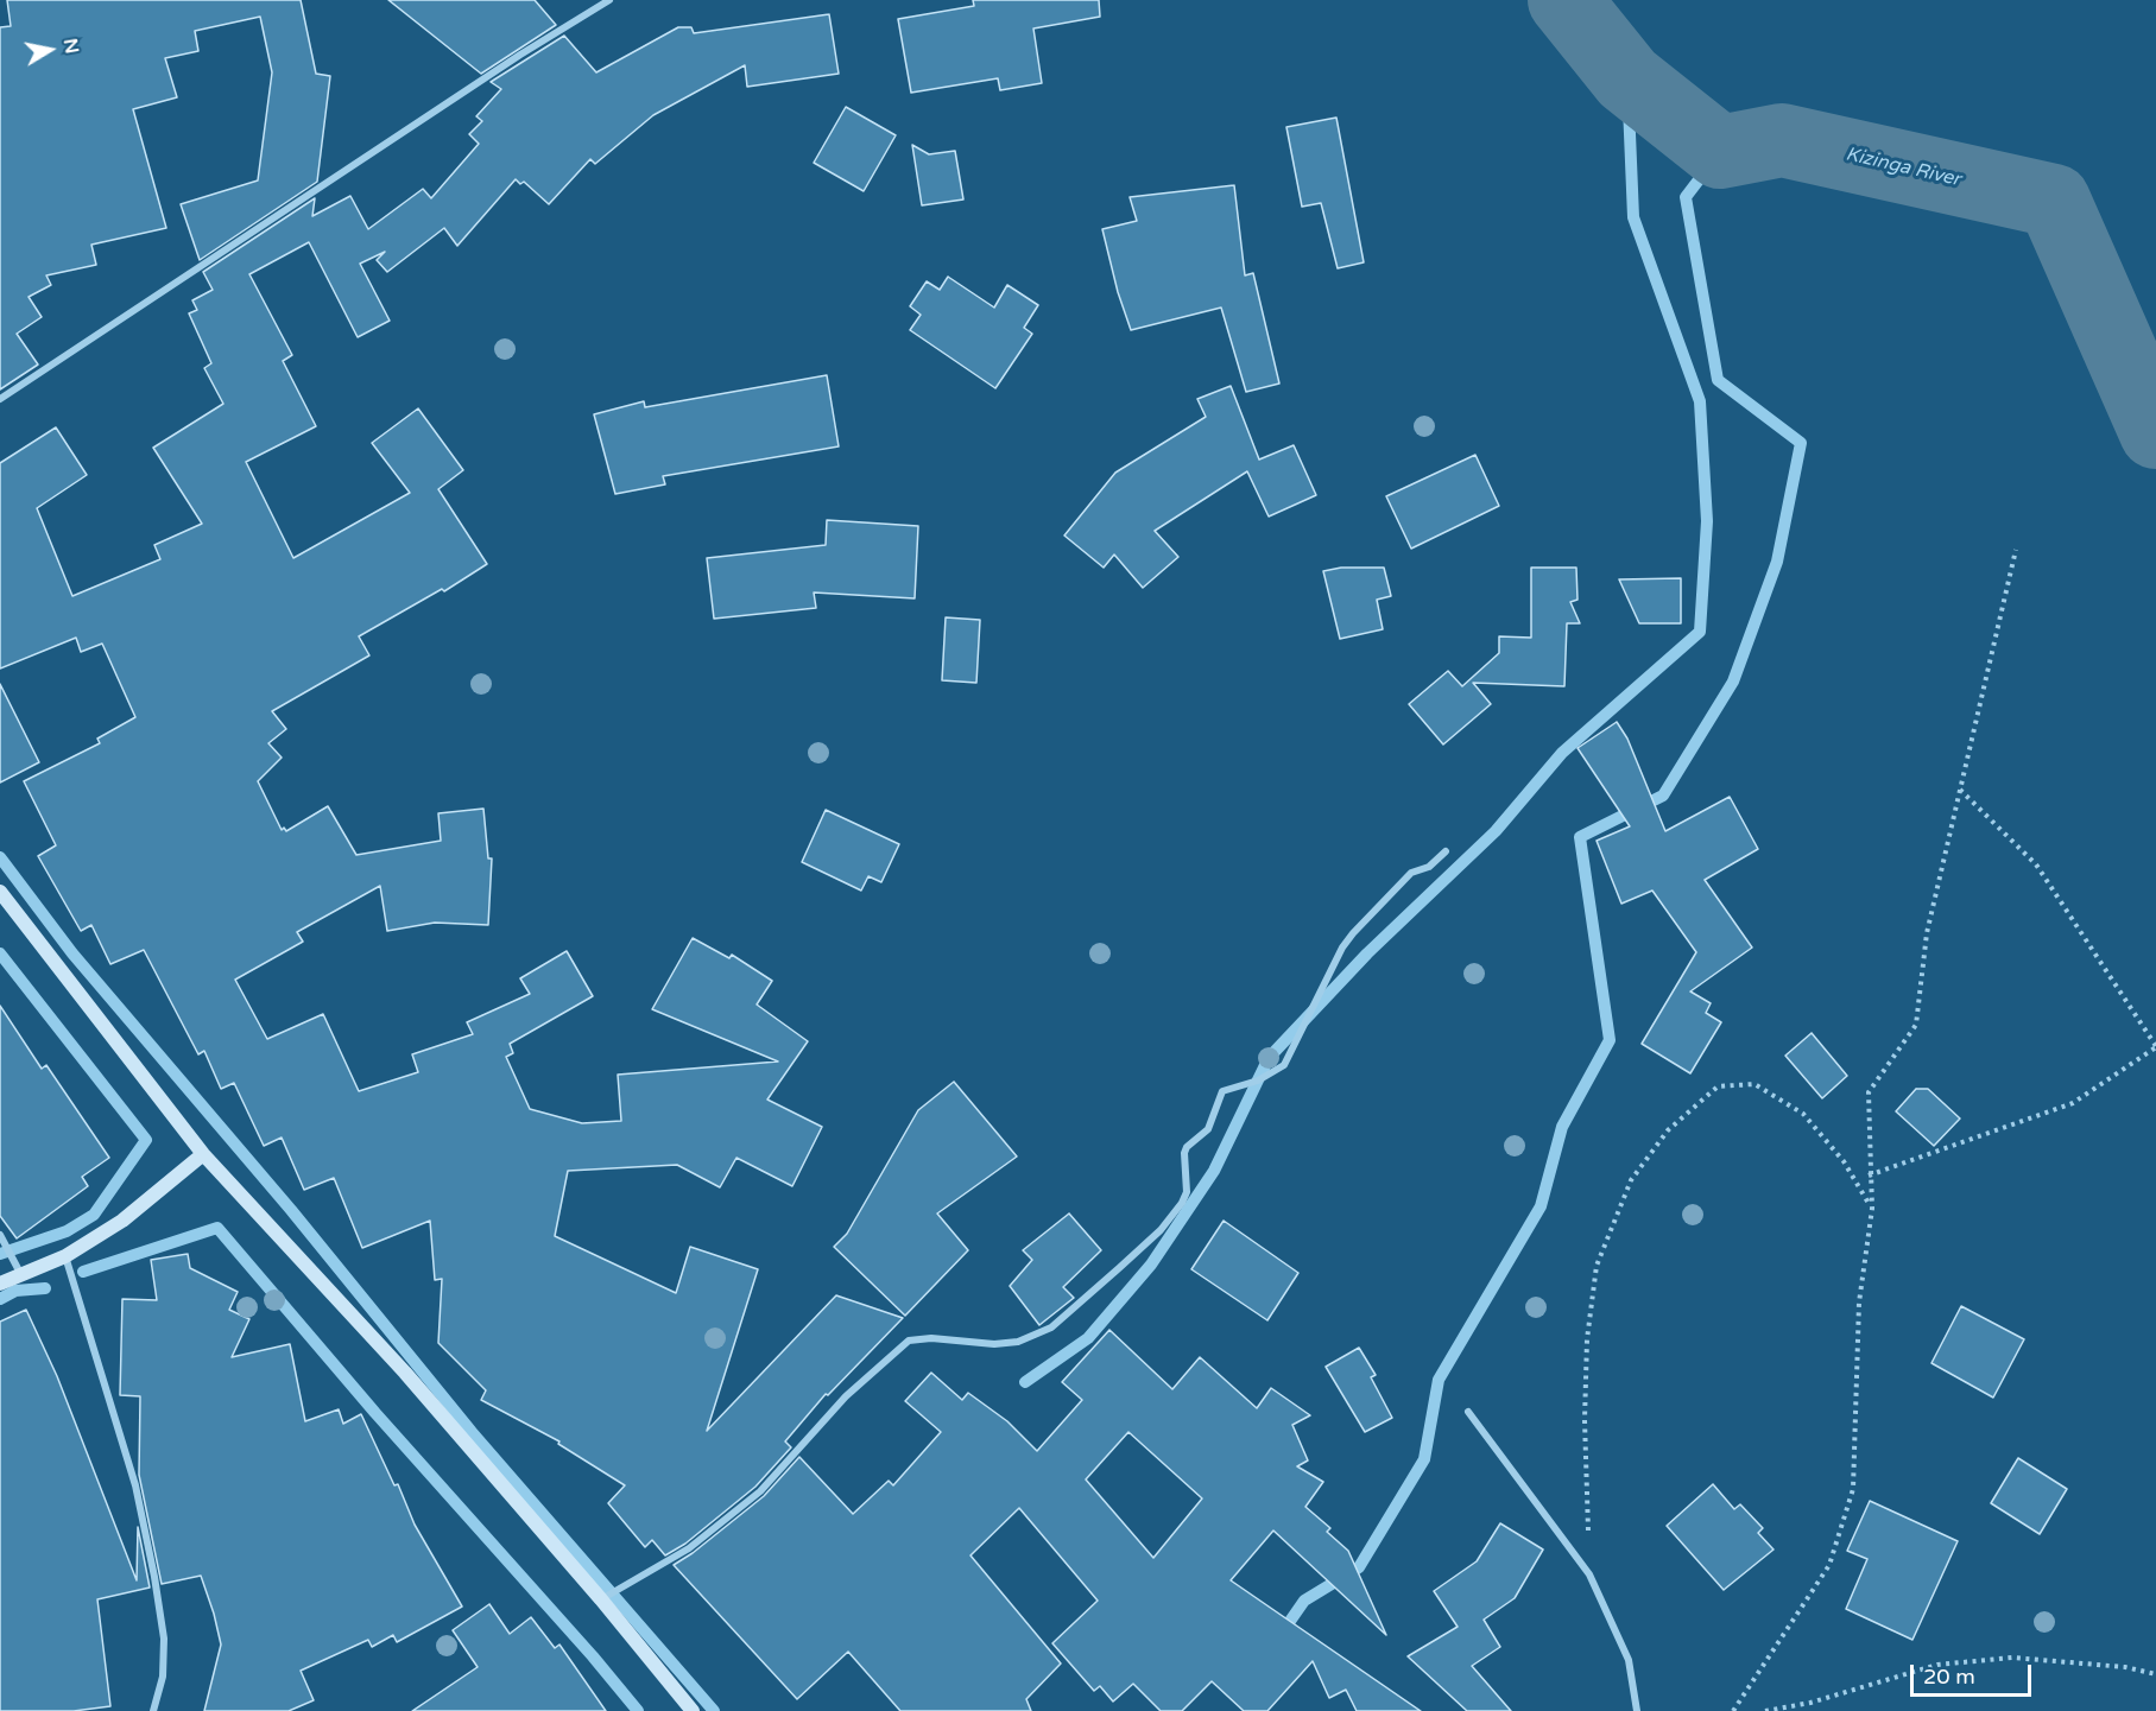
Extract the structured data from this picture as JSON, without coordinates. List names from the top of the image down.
{
  "water": ["Kizinga River"],
  "scale_bar": "20 m",
  "north": "right"
}
